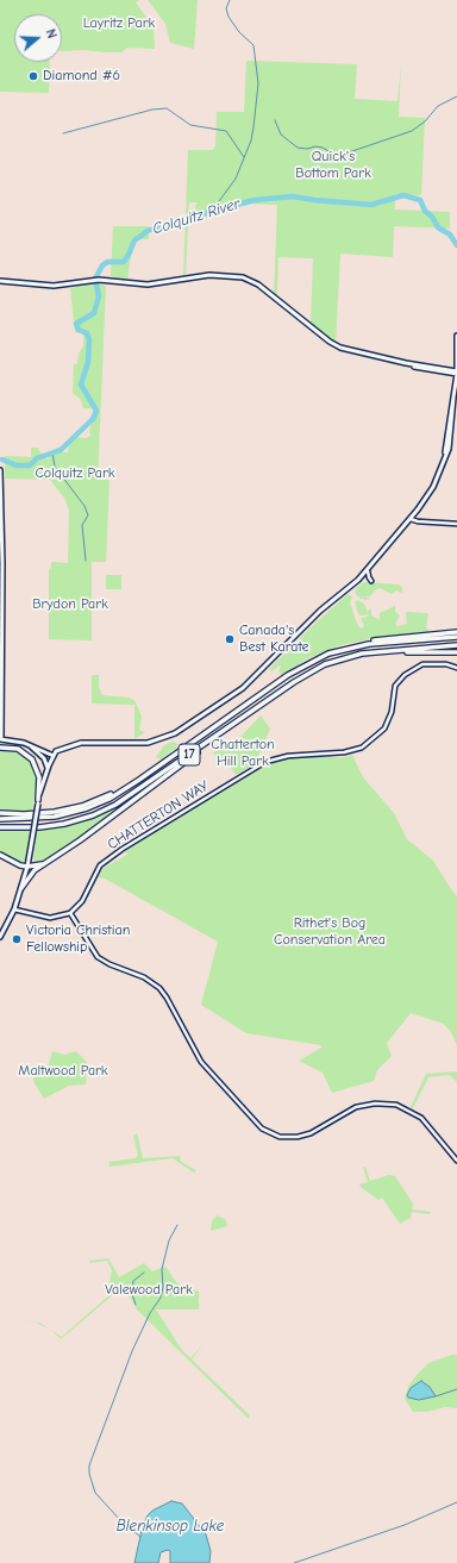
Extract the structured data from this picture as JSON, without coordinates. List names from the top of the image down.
{
  "streets": {
    "highway": ["17"],
    "street": ["CHATTERTON WAY"]
  },
  "water": ["Colquitz River", "Blenkinsop Lake"],
  "parks": [
    "Layritz Park",
    "Quick's Bottom Park",
    "Colquitz Park",
    "Brydon Park",
    "Chatterton Hill Park",
    "Rithet's Bog Conservation Area",
    "Maltwood Park",
    "Valewood Park"
  ],
  "places": ["Diamond #6", "Canada's Best Karate", "Victoria Christian Fellowship"],
  "north": "right"
}
